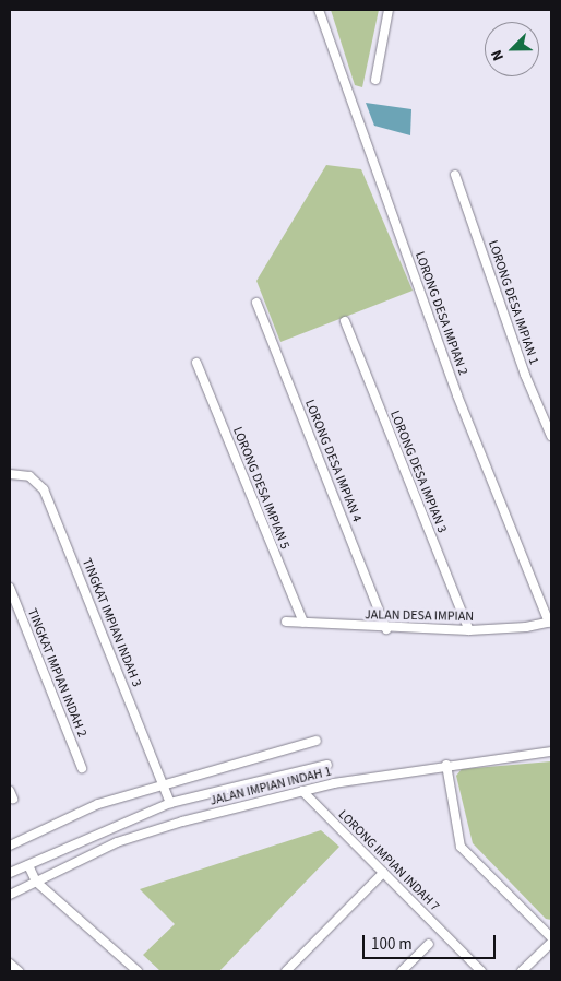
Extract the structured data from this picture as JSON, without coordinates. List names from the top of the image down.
{
  "streets": {
    "street": [
      "LORONG DESA IMPIAN 1",
      "LORONG DESA IMPIAN 2",
      "LORONG DESA IMPIAN 4",
      "LORONG DESA IMPIAN 3",
      "LORONG DESA IMPIAN 5",
      "JALAN DESA IMPIAN",
      "TINGKAT IMPIAN INDAH 3",
      "TINGKAT IMPIAN INDAH 2",
      "JALAN IMPIAN INDAH 1",
      "LORONG IMPIAN INDAH 7"
    ]
  },
  "crossings": [
    ["LORONG DESA IMPIAN 2", "JALAN DESA IMPIAN"],
    ["LORONG DESA IMPIAN 4", "JALAN DESA IMPIAN"],
    ["LORONG DESA IMPIAN 3", "JALAN DESA IMPIAN"],
    ["LORONG DESA IMPIAN 5", "JALAN DESA IMPIAN"],
    ["TINGKAT IMPIAN INDAH 3", "JALAN IMPIAN INDAH 1"],
    ["JALAN IMPIAN INDAH 1", "LORONG IMPIAN INDAH 7"]
  ],
  "scale_bar": "100 m",
  "north": "bottom left"
}
